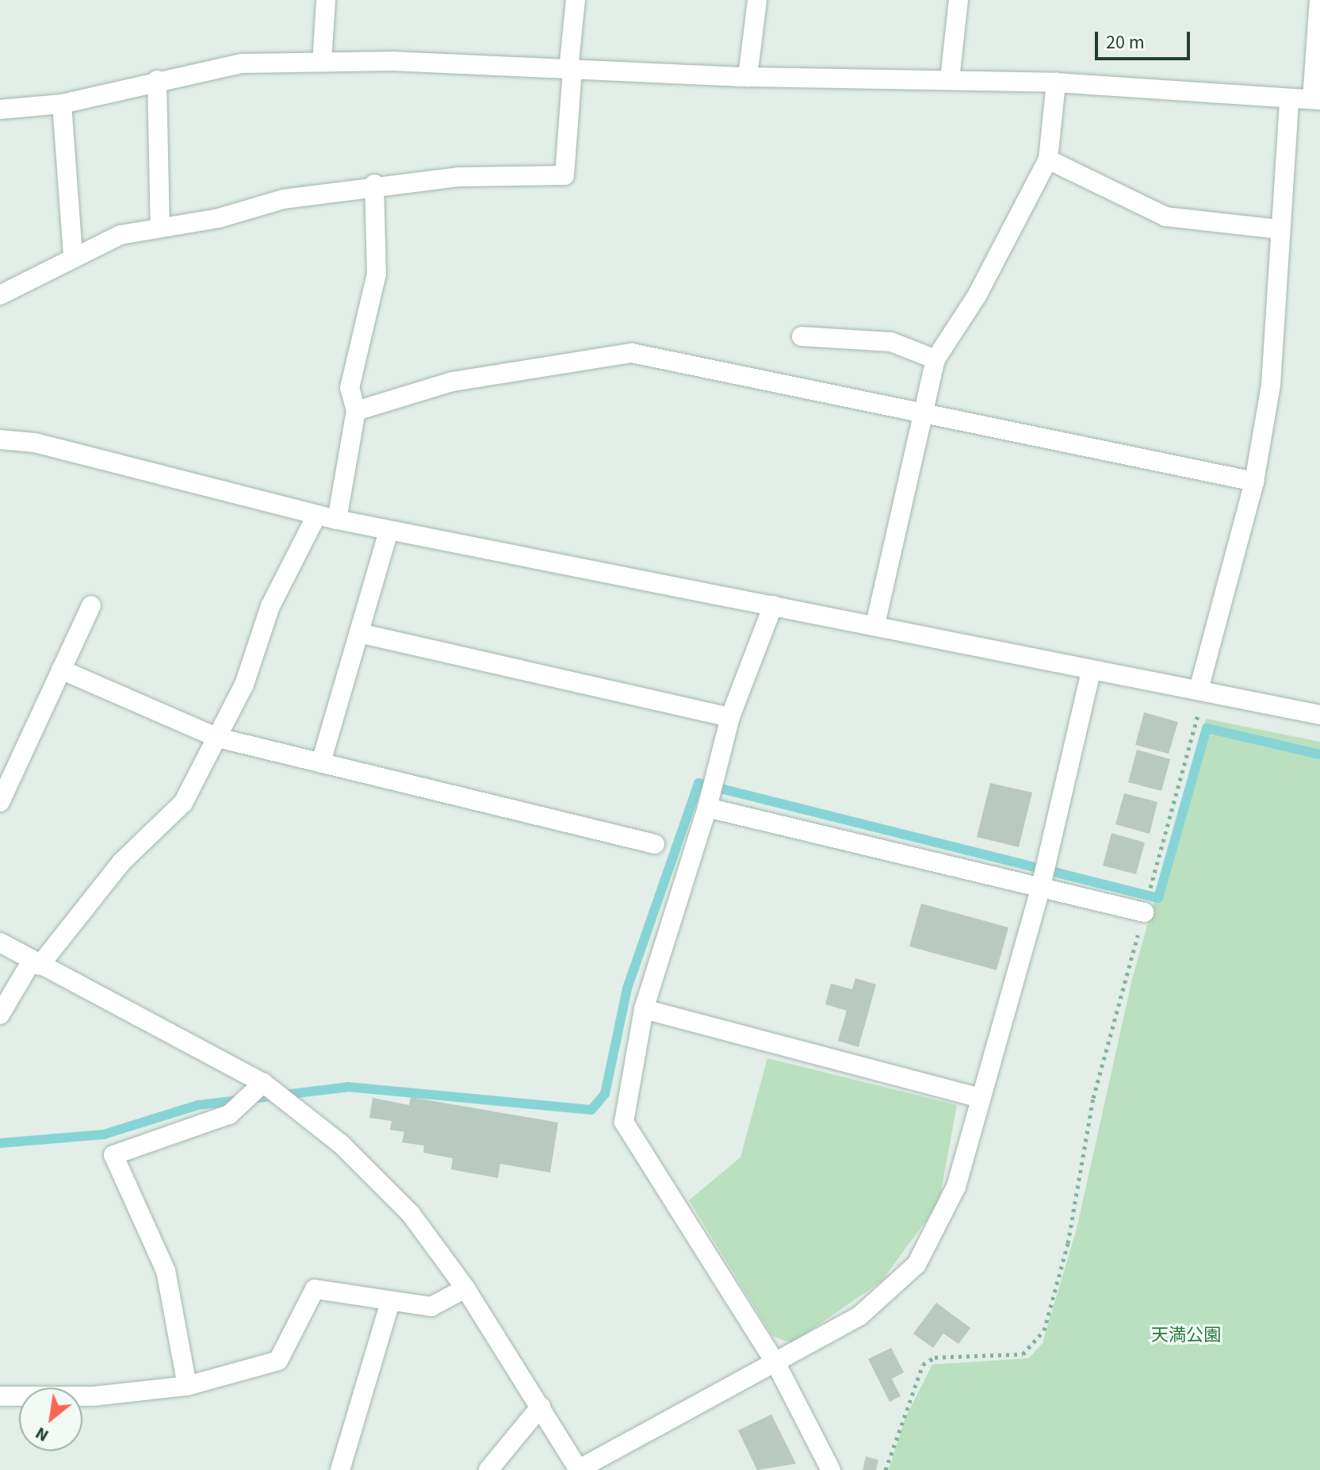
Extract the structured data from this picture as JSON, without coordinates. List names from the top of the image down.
{
  "parks": ["天満公園"],
  "scale_bar": "20 m",
  "north": "bottom left"
}
